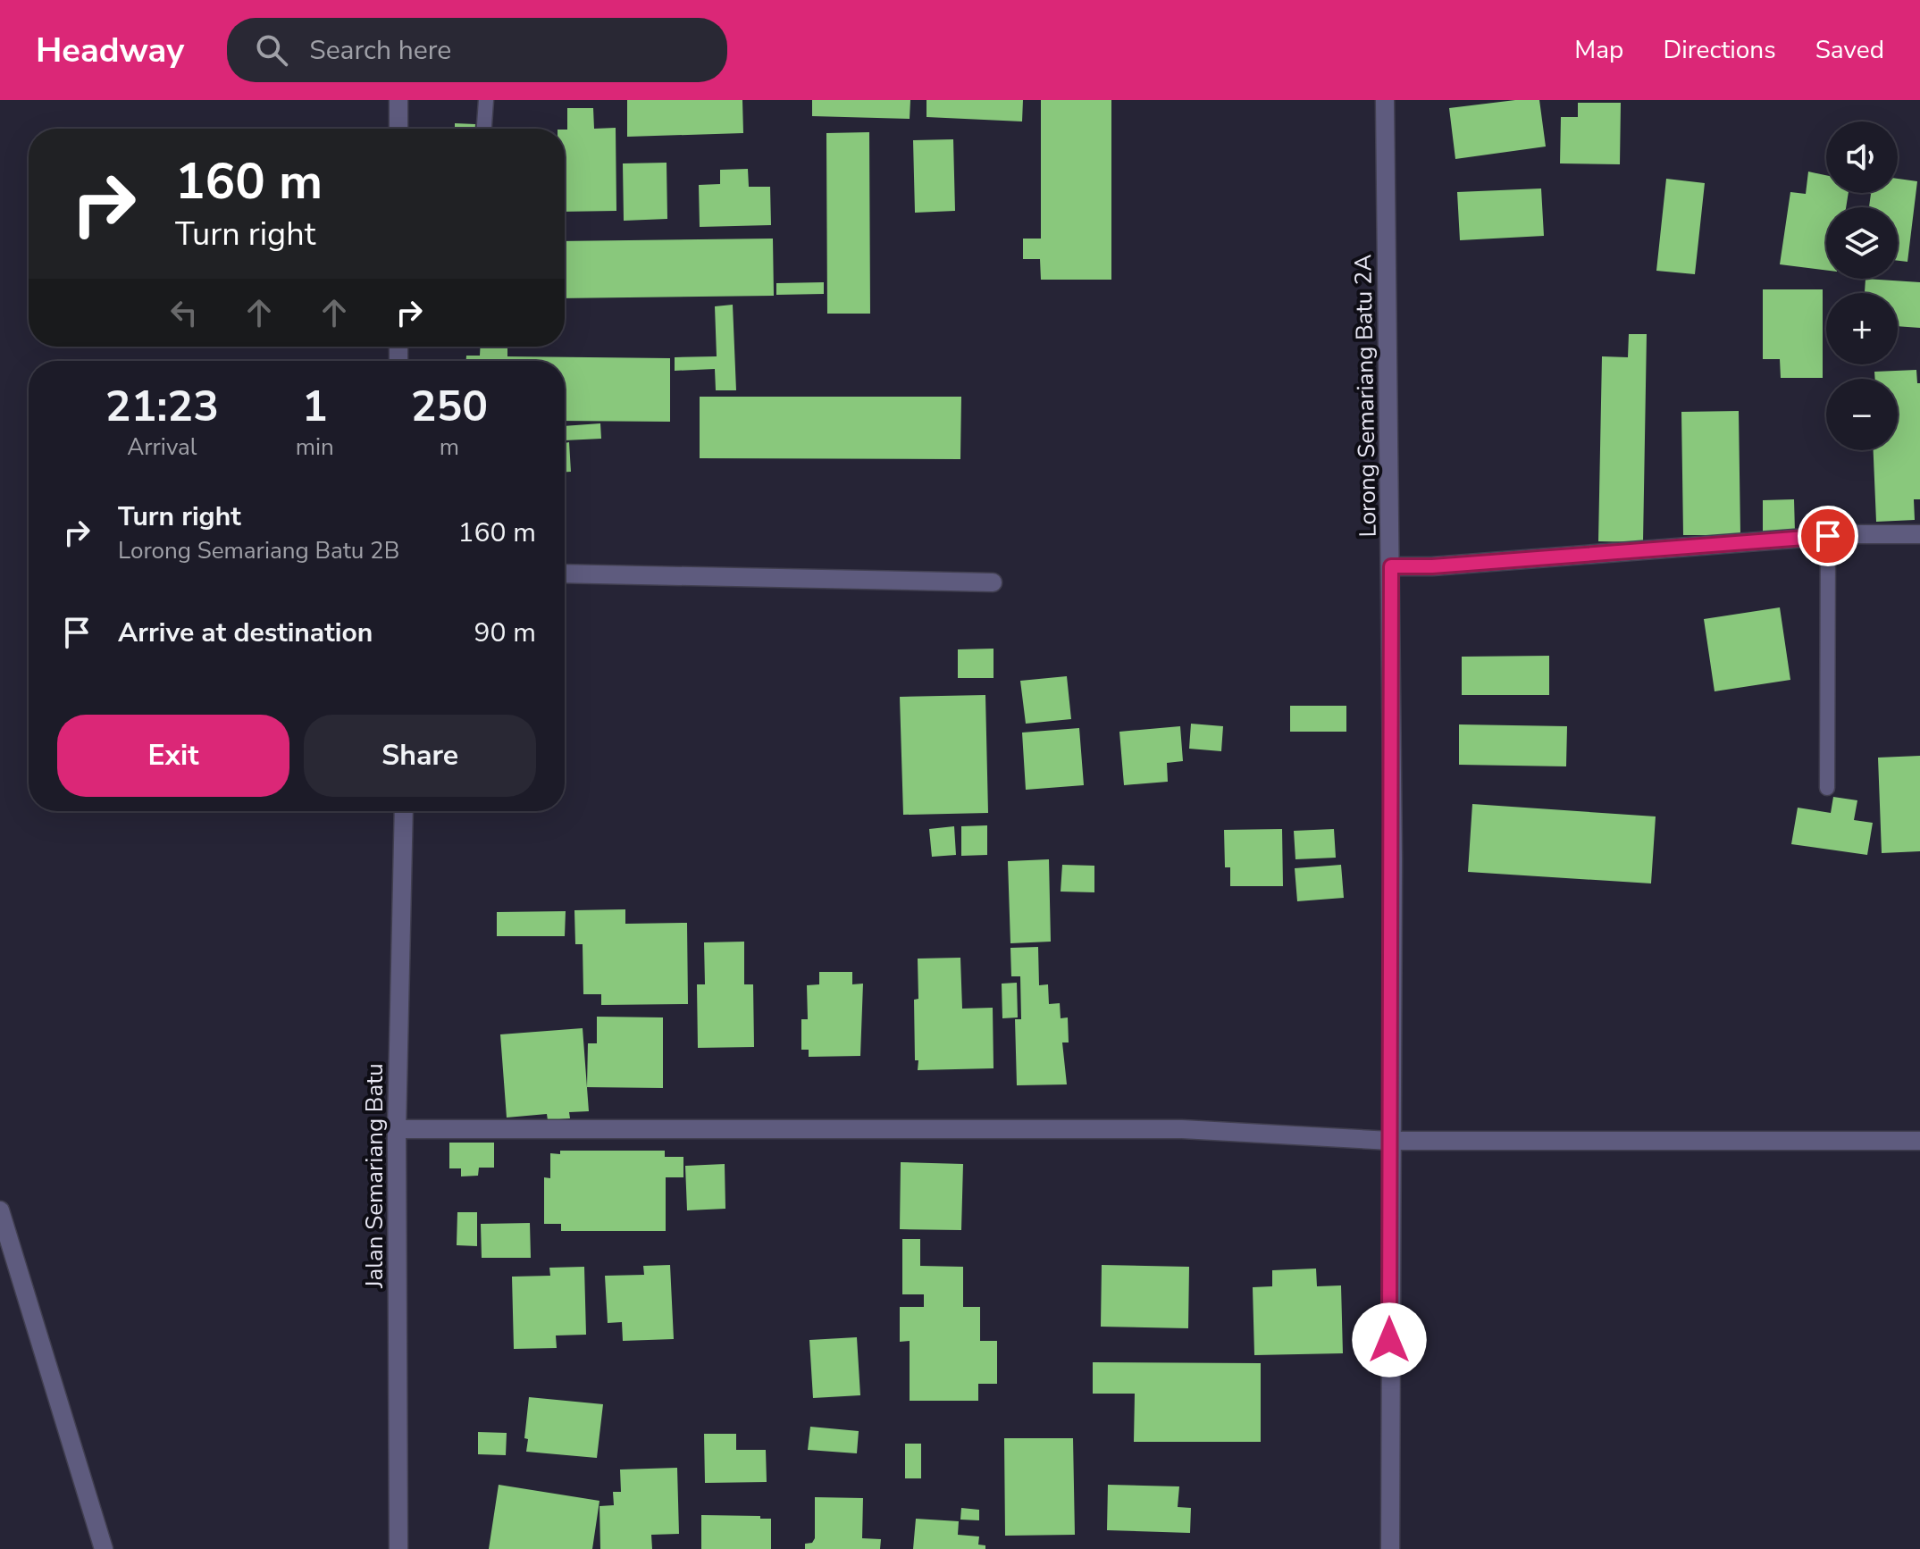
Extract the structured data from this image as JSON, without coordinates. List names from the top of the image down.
{
  "streets": {
    "street": ["Lorong Semariang Batu 2A", "Jalan Semariang Batu"]
  },
  "page": {
    "header": "Headway",
    "search": "Search here",
    "nav": ["Map", "Directions", "Saved"],
    "map_buttons": ["+", "−"],
    "turn": ["160 m", "Turn right"],
    "eta": [
      "21:23",
      "Arrival",
      "1",
      "min",
      "250",
      "m"
    ],
    "list": [
      {
        "name": "Turn right",
        "note": "Lorong Semariang Batu 2B",
        "value": "160 m"
      },
      {
        "name": "Arrive at destination",
        "value": "90 m"
      }
    ],
    "buttons": ["Exit", "Share"]
  }
}
